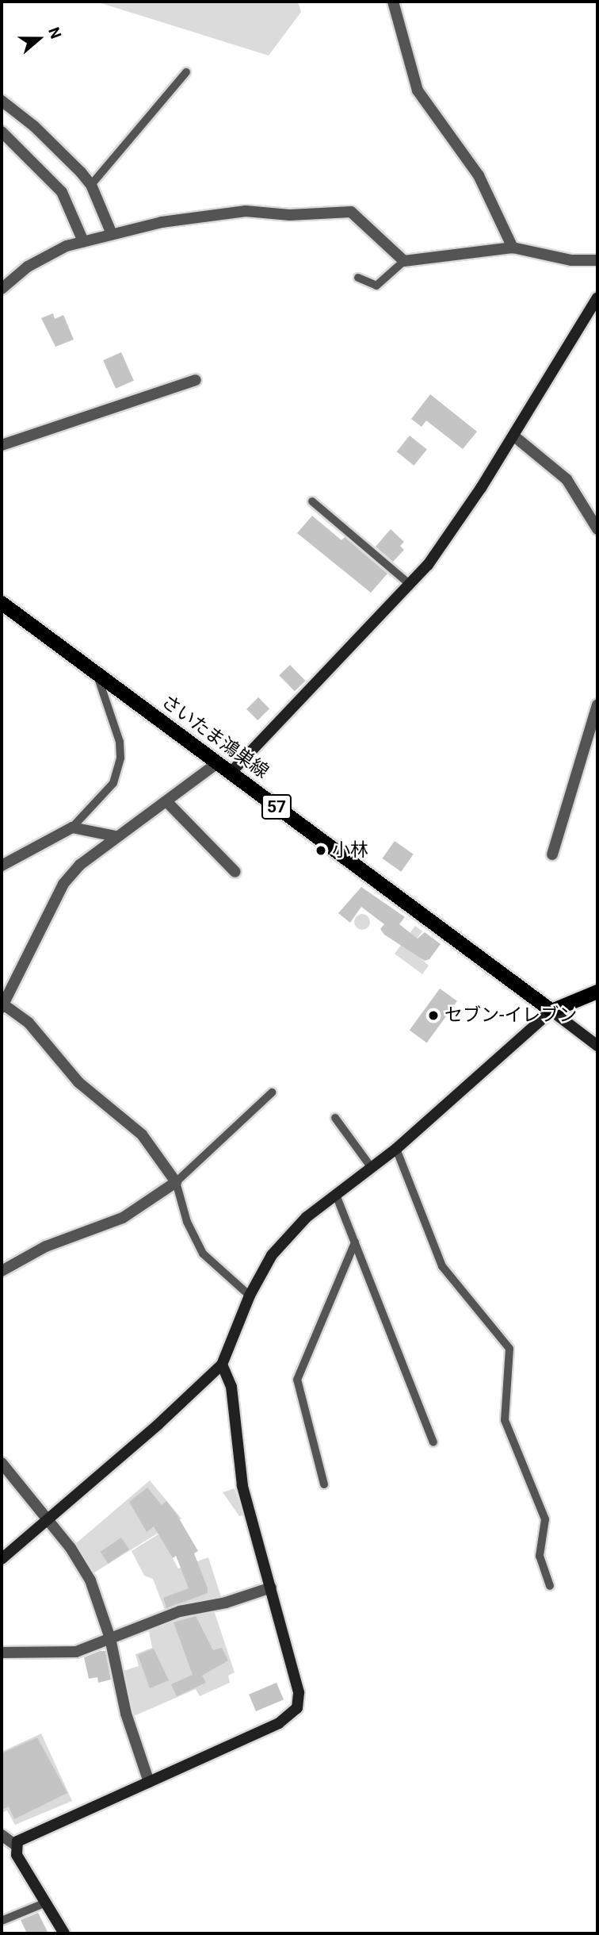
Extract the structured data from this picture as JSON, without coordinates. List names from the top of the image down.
{
  "streets": {
    "main road": ["さいたま鴻巣線", "57"]
  },
  "places": ["小林", "セブン-イレブン"],
  "north": "right"
}
